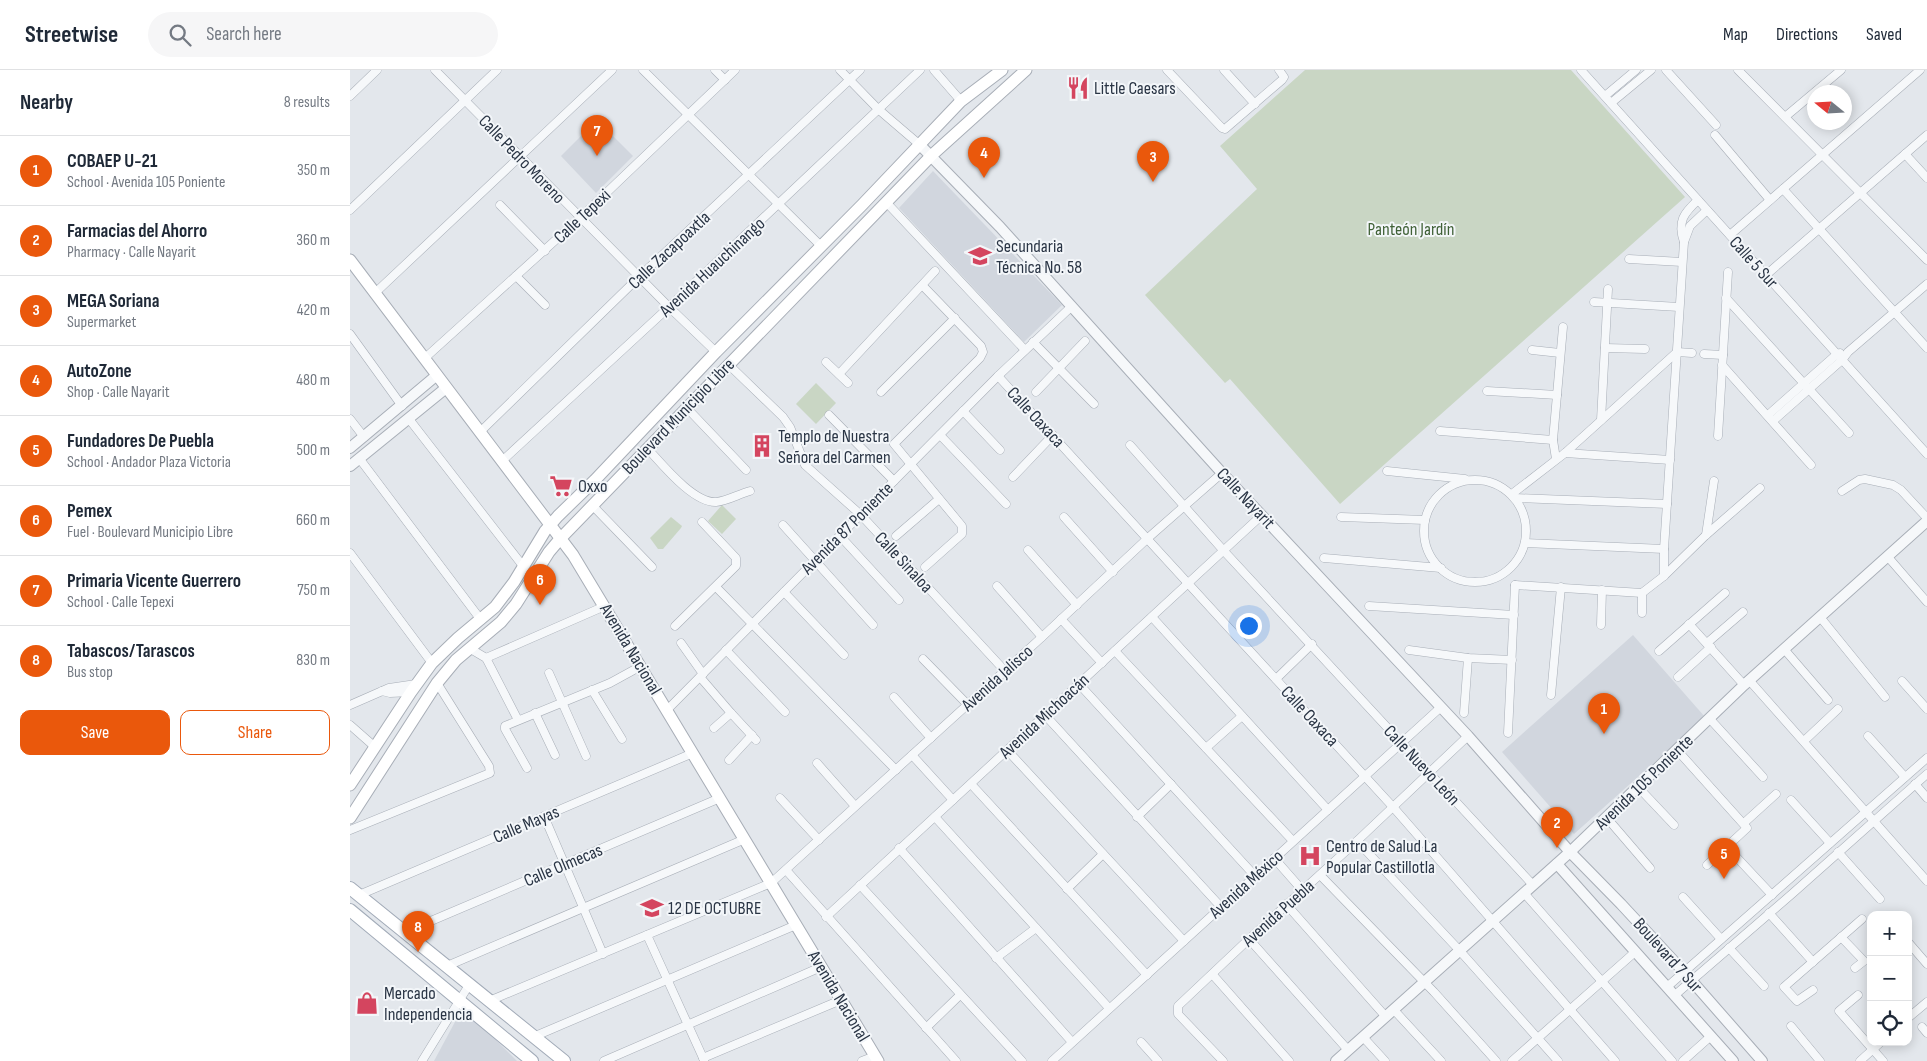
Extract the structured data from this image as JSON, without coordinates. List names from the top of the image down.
{
  "streets": {
    "main road": ["Boulevard Municipio Libre", "Avenida Nacional"],
    "street": [
      "Calle Pedro Moreno",
      "Calle Tepexi",
      "Calle Zacapoaxtla",
      "Calle 5 Sur",
      "Avenida Huauchinango",
      "Calle Oaxaca",
      "Calle Nayarit",
      "Avenida 87 Poniente",
      "Calle Sinaloa",
      "Avenida Jalisco",
      "Avenida Michoacán",
      "Calle Nuevo León",
      "Avenida 105 Poniente",
      "Calle Mayas",
      "Calle Olmecas",
      "Avenida México",
      "Avenida Puebla",
      "Boulevard 7 Sur"
    ]
  },
  "crossings": [
    ["Calle Pedro Moreno", "Calle Tepexi"],
    ["Calle Pedro Moreno", "Calle Zacapoaxtla"],
    ["Calle Pedro Moreno", "Avenida Huauchinango"],
    ["Calle Pedro Moreno", "Boulevard Municipio Libre"],
    ["Calle Tepexi", "Avenida Nacional"],
    ["Calle Zacapoaxtla", "Avenida Nacional"],
    ["Avenida Huauchinango", "Avenida Nacional"],
    ["Boulevard Municipio Libre", "Calle Nayarit"],
    ["Boulevard Municipio Libre", "Calle Sinaloa"],
    ["Boulevard Municipio Libre", "Avenida Nacional"],
    ["Calle Oaxaca", "Avenida 87 Poniente"],
    ["Calle Oaxaca", "Avenida Jalisco"],
    ["Calle Oaxaca", "Avenida Michoacán"],
    ["Calle Oaxaca", "Avenida 105 Poniente"],
    ["Calle Oaxaca", "Avenida México"],
    ["Calle Oaxaca", "Avenida Puebla"],
    ["Calle Nayarit", "Avenida 87 Poniente"],
    ["Calle Nayarit", "Avenida Jalisco"],
    ["Calle Nayarit", "Avenida Michoacán"],
    ["Calle Nayarit", "Avenida 105 Poniente"],
    ["Calle Nayarit", "Avenida México"],
    ["Calle Nayarit", "Avenida Puebla"],
    ["Calle Nayarit", "Boulevard 7 Sur"],
    ["Avenida 87 Poniente", "Calle Sinaloa"],
    ["Avenida 87 Poniente", "Avenida Nacional"],
    ["Calle Sinaloa", "Avenida Jalisco"],
    ["Avenida Nacional", "Avenida Jalisco"],
    ["Avenida Nacional", "Calle Mayas"],
    ["Avenida Nacional", "Calle Olmecas"],
    ["Avenida Jalisco", "Calle Nuevo León"],
    ["Avenida Michoacán", "Calle Nuevo León"],
    ["Calle Nuevo León", "Avenida 105 Poniente"],
    ["Calle Nuevo León", "Avenida México"],
    ["Calle Nuevo León", "Avenida Puebla"],
    ["Avenida 105 Poniente", "Boulevard 7 Sur"]
  ],
  "parks": ["Panteón Jardín"],
  "places": {
    "restaurant": ["Little Caesars"],
    "school or university": ["Secundaria Técnica No. 58", "12 DE OCTUBRE"],
    "building": ["Templo de Nuestra Señora del Carmen"],
    "supermarket": ["Oxxo"],
    "hospital": ["Centro de Salud La Popular Castillotla"],
    "shop": ["Mercado Independencia"]
  },
  "north": "left",
  "page": {
    "header": "Streetwise",
    "search": "Search here",
    "nav": ["Map", "Directions", "Saved"],
    "heading": ["Nearby", "8 results"],
    "pins": [
      "7",
      "4",
      "3",
      "6",
      "1",
      "2",
      "5",
      "8"
    ],
    "list": [
      {
        "mark": "1",
        "name": "COBAEP U-21",
        "note": "School · Avenida 105 Poniente",
        "value": "350 m"
      },
      {
        "mark": "2",
        "name": "Farmacias del Ahorro",
        "note": "Pharmacy · Calle Nayarit",
        "value": "360 m"
      },
      {
        "mark": "3",
        "name": "MEGA Soriana",
        "note": "Supermarket",
        "value": "420 m"
      },
      {
        "mark": "4",
        "name": "AutoZone",
        "note": "Shop · Calle Nayarit",
        "value": "480 m"
      },
      {
        "mark": "5",
        "name": "Fundadores De Puebla",
        "note": "School · Andador Plaza Victoria",
        "value": "500 m"
      },
      {
        "mark": "6",
        "name": "Pemex",
        "note": "Fuel · Boulevard Municipio Libre",
        "value": "660 m"
      },
      {
        "mark": "7",
        "name": "Primaria Vicente Guerrero",
        "note": "School · Calle Tepexi",
        "value": "750 m"
      },
      {
        "mark": "8",
        "name": "Tabascos/Tarascos",
        "note": "Bus stop",
        "value": "830 m"
      }
    ],
    "buttons": ["Save", "Share"],
    "map_buttons": ["+", "−"]
  }
}
